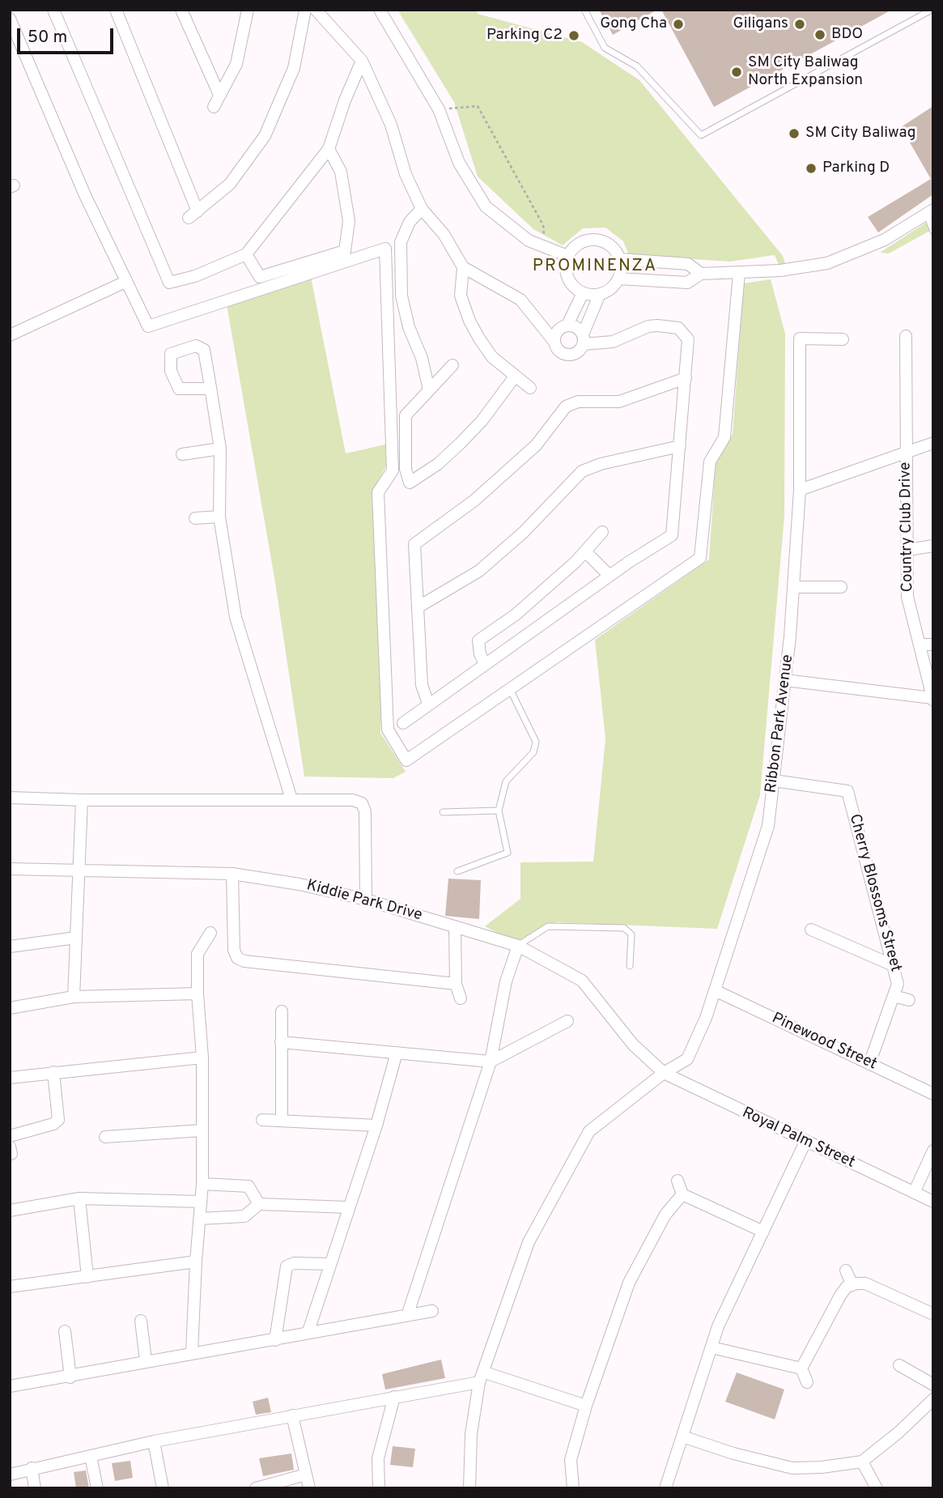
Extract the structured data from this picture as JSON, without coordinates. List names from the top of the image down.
{
  "streets": {
    "street": [
      "Country Club Drive",
      "Ribbon Park Avenue",
      "Cherry Blossoms Street",
      "Kiddie Park Drive",
      "Pinewood Street",
      "Royal Palm Street"
    ]
  },
  "crossings": [
    ["Ribbon Park Avenue", "Cherry Blossoms Street"],
    ["Ribbon Park Avenue", "Kiddie Park Drive"],
    ["Ribbon Park Avenue", "Pinewood Street"],
    ["Ribbon Park Avenue", "Royal Palm Street"],
    ["Cherry Blossoms Street", "Pinewood Street"],
    ["Kiddie Park Drive", "Royal Palm Street"]
  ],
  "districts": ["PROMINENZA"],
  "places": [
    "Gong Cha",
    "Giligans",
    "BDO",
    "Parking C2",
    "SM City Baliwag North Expansion",
    "SM City Baliwag",
    "Parking D"
  ],
  "scale_bar": "50 m"
}
